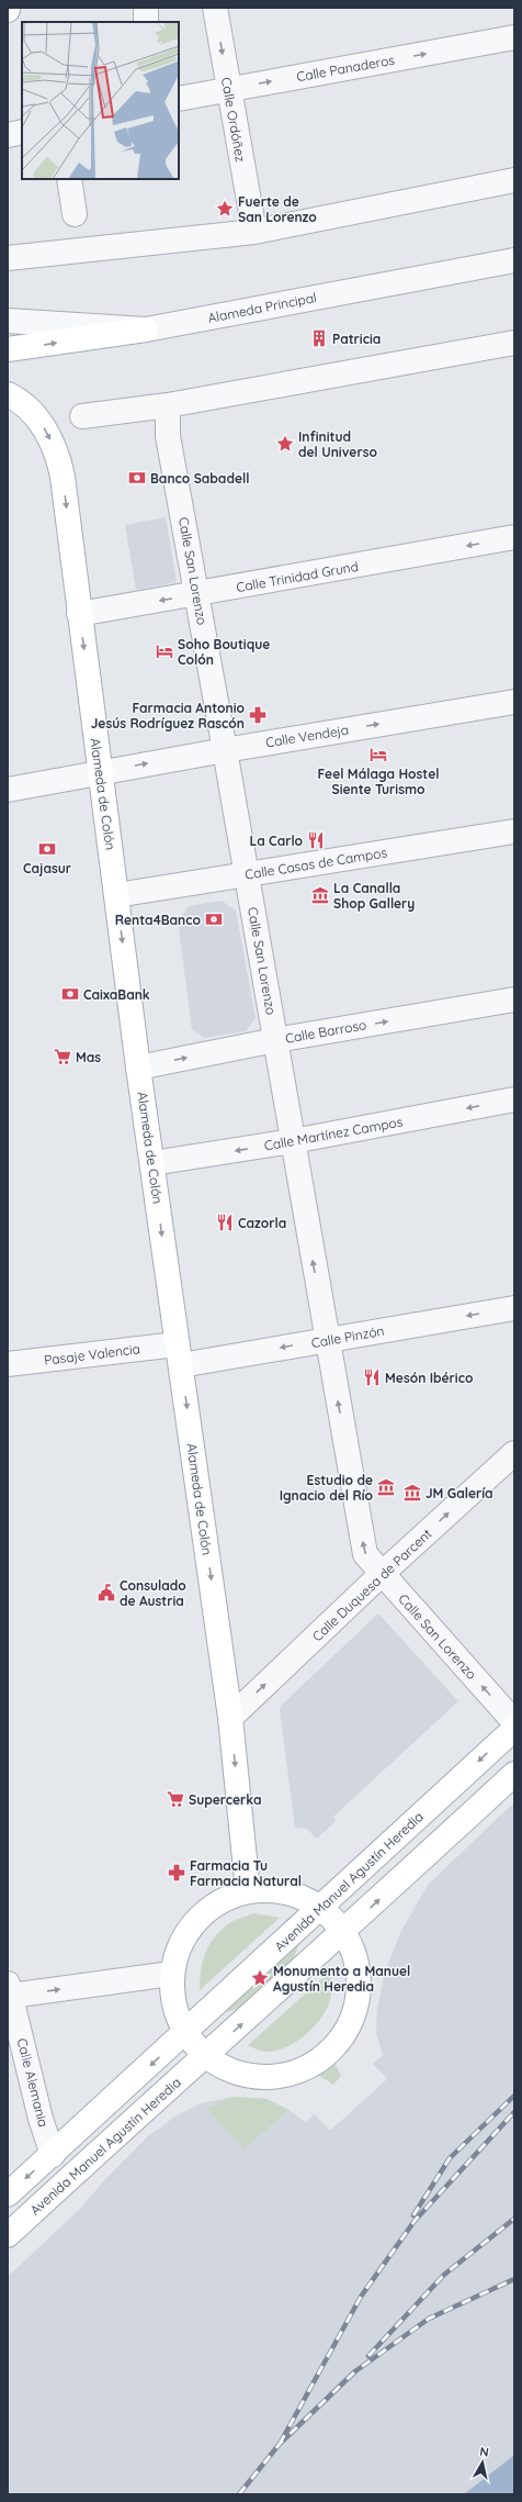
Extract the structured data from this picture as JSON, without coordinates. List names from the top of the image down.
{
  "streets": {
    "main road": ["Alameda de Colón", "Avenida Manuel Agustín Heredia"],
    "street": [
      "Calle Panaderos",
      "Calle Ordóñez",
      "Alameda Principal",
      "Calle San Lorenzo",
      "Calle Trinidad Grund",
      "Calle Vendeja",
      "Calle Casas de Campos",
      "Calle Barroso",
      "Calle Martínez Campos",
      "Calle Pinzón",
      "Pasaje Valencia",
      "Calle Duquesa de Parcent",
      "Calle Alemania"
    ]
  },
  "crossings": [
    ["Calle Panaderos", "Calle Ordóñez"],
    ["Calle San Lorenzo", "Calle Trinidad Grund"],
    ["Calle San Lorenzo", "Calle Vendeja"],
    ["Calle San Lorenzo", "Calle Casas de Campos"],
    ["Calle San Lorenzo", "Calle Barroso"],
    ["Calle San Lorenzo", "Calle Martínez Campos"],
    ["Calle San Lorenzo", "Calle Pinzón"],
    ["Calle San Lorenzo", "Calle Duquesa de Parcent"],
    ["Calle Trinidad Grund", "Alameda de Colón"],
    ["Calle Vendeja", "Alameda de Colón"],
    ["Alameda de Colón", "Calle Casas de Campos"],
    ["Alameda de Colón", "Calle Barroso"],
    ["Alameda de Colón", "Calle Martínez Campos"],
    ["Alameda de Colón", "Calle Pinzón"],
    ["Alameda de Colón", "Pasaje Valencia"],
    ["Alameda de Colón", "Calle Duquesa de Parcent"],
    ["Calle Pinzón", "Pasaje Valencia"],
    ["Avenida Manuel Agustín Heredia", "Calle Alemania"]
  ],
  "one_way": [
    "Calle Ordóñez",
    "Calle San Lorenzo",
    "Calle Vendeja",
    "Alameda de Colón",
    "Calle Barroso",
    "Calle Martínez Campos",
    "Calle Pinzón",
    "Calle Duquesa de Parcent"
  ],
  "places": {
    "place": ["Fuerte de San Lorenzo", "Infinitud del Universo", "Monumento a Manuel Agustín Heredia"],
    "building": ["Patricia"],
    "bank": [
      "Banco Sabadell",
      "Cajasur",
      "Renta4Banco",
      "CaixaBank"
    ],
    "hotel": ["Soho Boutique Colón", "Feel Málaga Hostel Siente Turismo"],
    "pharmacy": ["Farmacia Antonio Jesús Rodríguez Rascón", "Farmacia Tu Farmacia Natural"],
    "restaurant": ["La Carlo", "Cazorla", "Mesón Ibérico"],
    "museum": ["La Canalla Shop Gallery", "Estudio de Ignacio del Río", "JM Galería"],
    "supermarket": ["Mas", "Supercerka"],
    "public building": ["Consulado de Austria"]
  },
  "north": "top"
}
